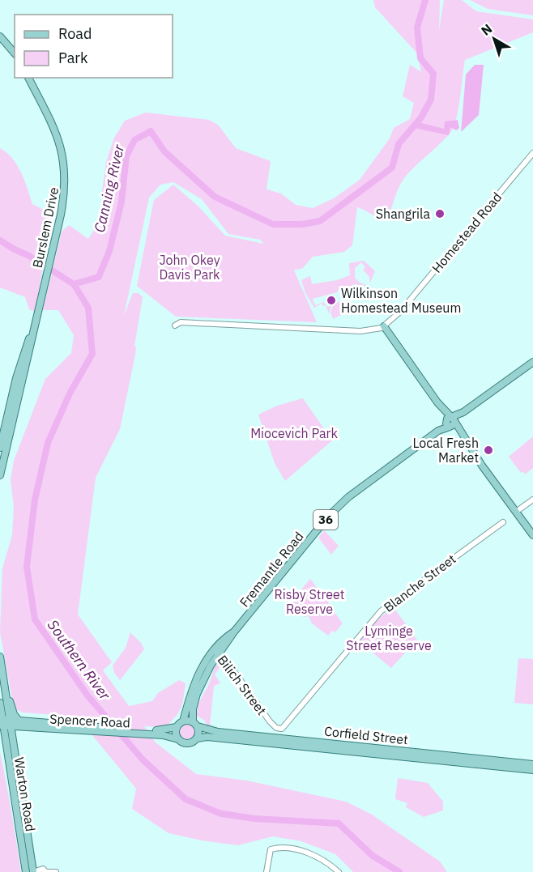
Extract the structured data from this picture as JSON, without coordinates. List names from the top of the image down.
{
  "streets": {
    "main road": [
      "Burslem Drive",
      "36",
      "Fremantle Road",
      "Spencer Road",
      "Corfield Street",
      "Warton Road"
    ],
    "street": ["Homestead Road", "Blanche Street", "Bilich Street"]
  },
  "crossings": [
    ["36", "Fremantle Road"],
    ["36", "Spencer Road"],
    ["36", "Corfield Street"],
    ["Fremantle Road", "Bilich Street"],
    ["Fremantle Road", "Spencer Road"],
    ["Fremantle Road", "Corfield Street"],
    ["Blanche Street", "Bilich Street"],
    ["Spencer Road", "Corfield Street"],
    ["Spencer Road", "Warton Road"]
  ],
  "water": ["Canning River", "Southern River"],
  "parks": [
    "John Okey Davis Park",
    "Miocevich Park",
    "Risby Street Reserve",
    "Lyminge Street Reserve"
  ],
  "places": ["Shangrila", "Wilkinson Homestead Museum", "Local Fresh Market"],
  "legend": ["Road", "Park"],
  "north": "top left"
}
